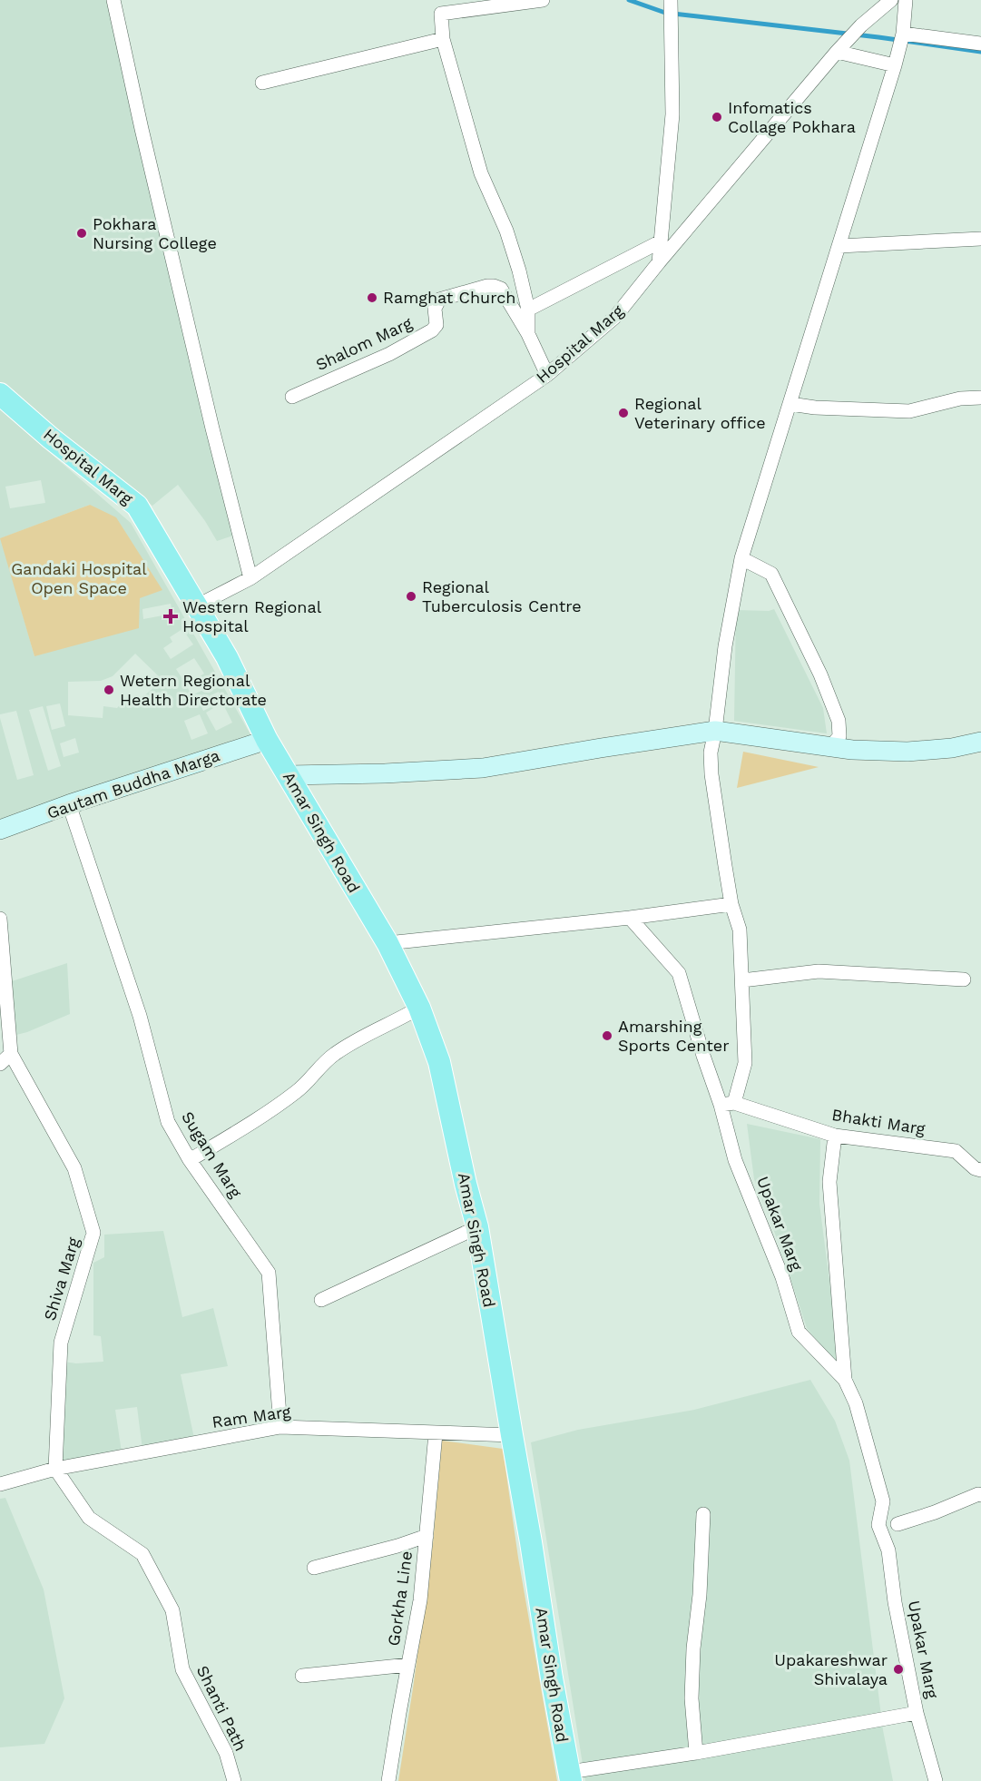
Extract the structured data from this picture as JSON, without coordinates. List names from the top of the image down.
{
  "streets": {
    "main road": ["Hospital Marg", "Gautam Buddha Marga", "Amar Singh Road"],
    "street": [
      "Shalom Marg",
      "Bhakti Marg",
      "Sugam Marg",
      "Upakar Marg",
      "Shiva Marg",
      "Ram Marg",
      "Gorkha Line",
      "Shanti Path"
    ]
  },
  "crossings": [
    ["Hospital Marg", "Gautam Buddha Marga"],
    ["Hospital Marg", "Amar Singh Road"],
    ["Gautam Buddha Marga", "Amar Singh Road"],
    ["Gautam Buddha Marga", "Sugam Marg"],
    ["Amar Singh Road", "Ram Marg"],
    ["Sugam Marg", "Ram Marg"],
    ["Shiva Marg", "Ram Marg"],
    ["Shiva Marg", "Shanti Path"],
    ["Ram Marg", "Gorkha Line"],
    ["Ram Marg", "Shanti Path"]
  ],
  "parks": ["Gandaki Hospital Open Space"],
  "places": {
    "other": [
      "Infomatics Collage Pokhara",
      "Pokhara Nursing College",
      "Ramghat Church",
      "Regional Veterinary office",
      "Regional Tuberculosis Centre",
      "Wetern Regional Health Directorate",
      "Amarshing Sports Center",
      "Upakareshwar Shivalaya"
    ],
    "health": ["Western Regional Hospital"]
  }
}
